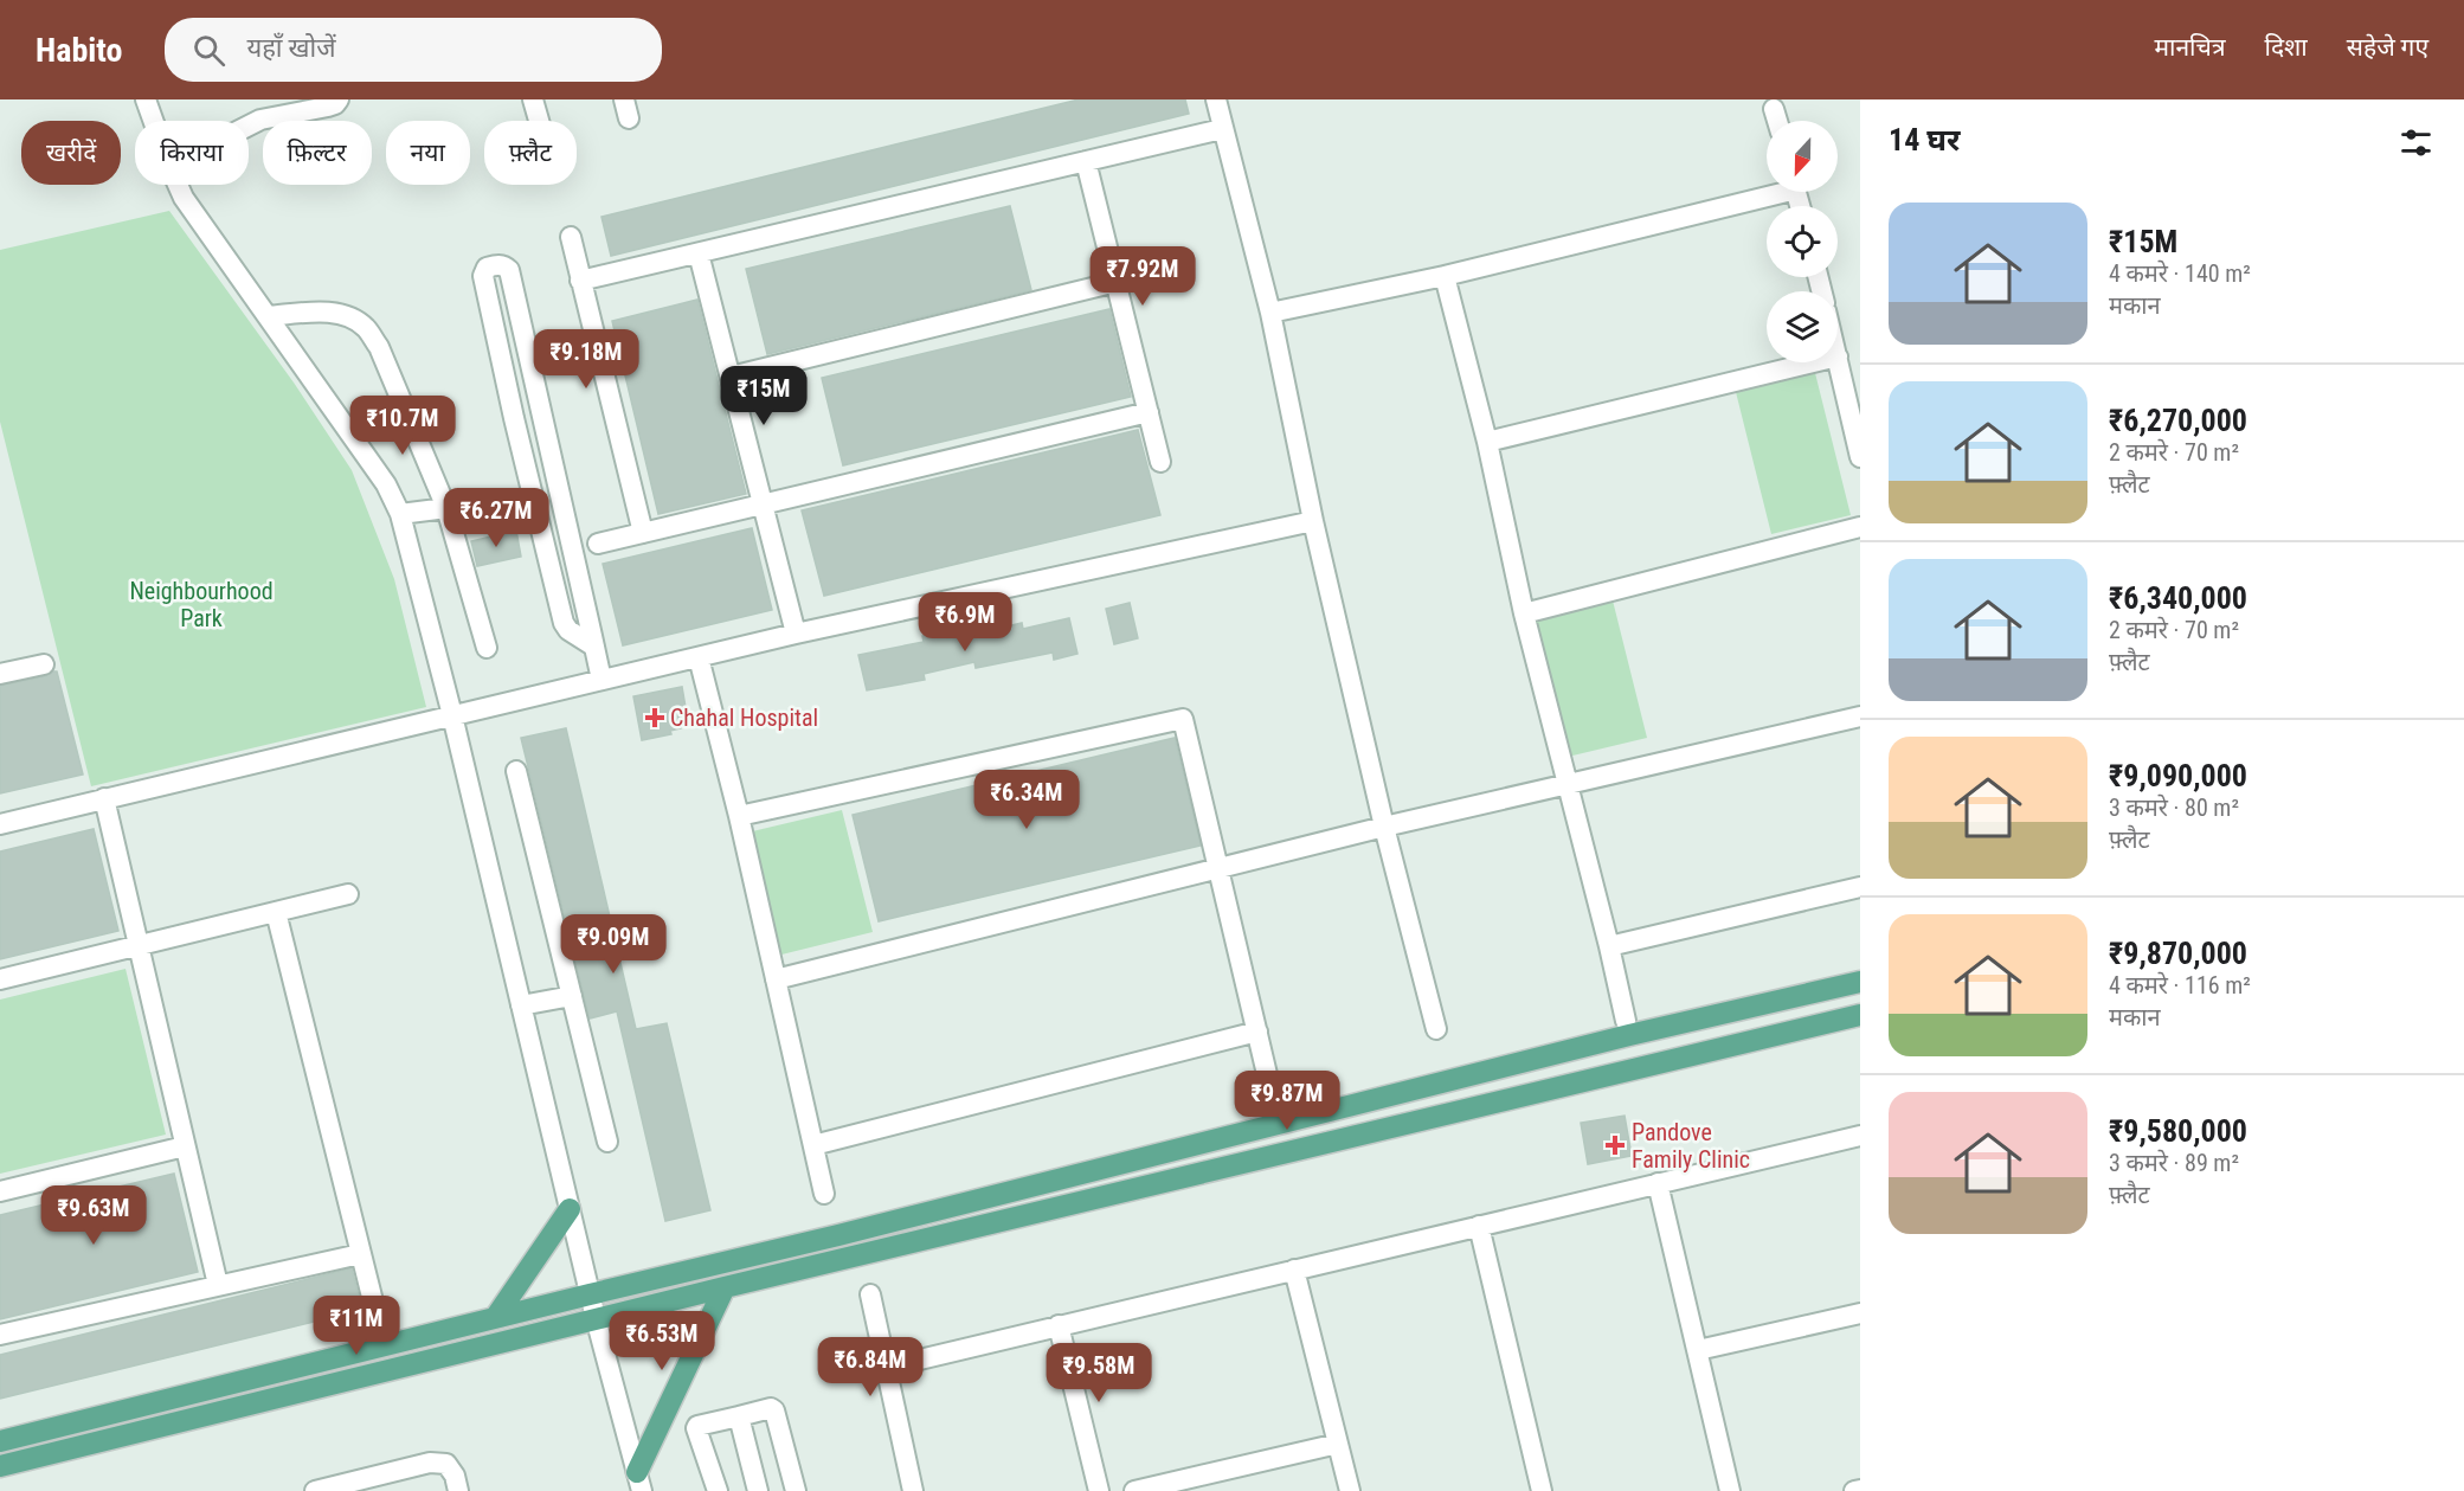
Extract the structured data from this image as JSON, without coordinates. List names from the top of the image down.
{
  "parks": ["Neighbourhood Park"],
  "places": {
    "health": ["Chahal Hospital", "Pandove Family Clinic"]
  },
  "north": "bottom",
  "page": {
    "header": "Habito",
    "search": "यहाँ खोजें",
    "nav": ["मानचित्र", "दिशा", "सहेजे गए"],
    "heading": "14 घर",
    "chip": [
      "खरीदें",
      "किराया",
      "फ़िल्टर",
      "नया",
      "फ़्लैट"
    ],
    "list": [
      {
        "name": "₹15M",
        "note": "4 कमरे · 140 m² · मकान"
      },
      {
        "name": "₹6,270,000",
        "note": "2 कमरे · 70 m² · फ़्लैट"
      },
      {
        "name": "₹6,340,000",
        "note": "2 कमरे · 70 m² · फ़्लैट"
      },
      {
        "name": "₹9,090,000",
        "note": "3 कमरे · 80 m² · फ़्लैट"
      },
      {
        "name": "₹9,870,000",
        "note": "4 कमरे · 116 m² · मकान"
      },
      {
        "name": "₹9,580,000",
        "note": "3 कमरे · 89 m² · फ़्लैट"
      }
    ],
    "price": [
      "₹7.92M",
      "₹9.18M",
      "₹15M",
      "₹10.7M",
      "₹6.27M",
      "₹6.9M",
      "₹6.34M",
      "₹9.09M",
      "₹9.87M",
      "₹9.63M",
      "₹11M",
      "₹6.53M",
      "₹6.84M",
      "₹9.58M"
    ]
  }
}
